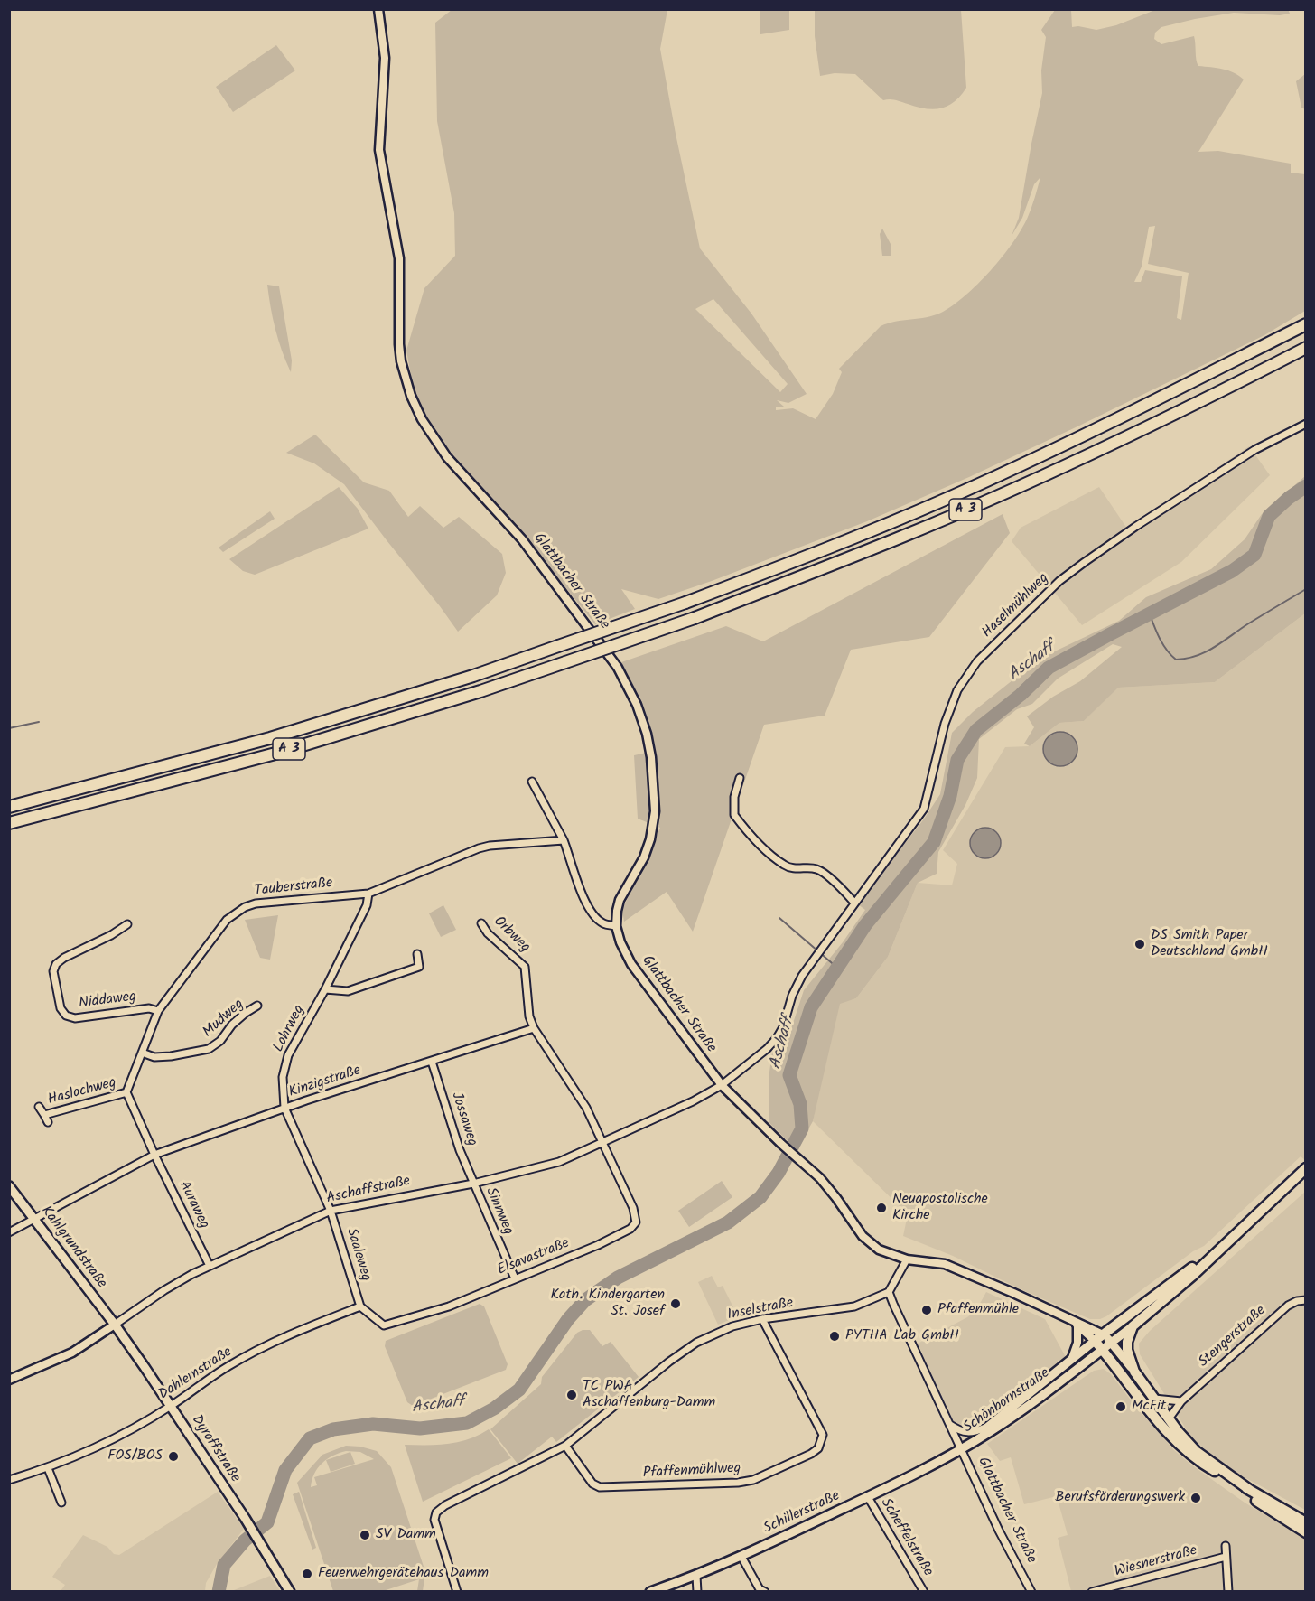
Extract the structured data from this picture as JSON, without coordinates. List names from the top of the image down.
{
  "streets": {
    "highway": ["A 3"],
    "main road": [
      "Kahlgrundstraße",
      "Schönbornstraße",
      "Dyroffstraße",
      "Schillerstraße"
    ],
    "street": [
      "Glattbacher Straße",
      "Haselmühlweg",
      "Tauberstraße",
      "Orbweg",
      "Niddaweg",
      "Mudweg",
      "Lohrweg",
      "Kinzigstraße",
      "Haslochweg",
      "Jossaweg",
      "Aschaffstraße",
      "Auraweg",
      "Sinnweg",
      "Saaleweg",
      "Elsavastraße",
      "Inselstraße",
      "Stengerstraße",
      "Dahlemstraße",
      "Pfaffenmühlweg",
      "Scheffelstraße",
      "Wiesnerstraße"
    ]
  },
  "crossings": [
    ["Glattbacher Straße", "Haselmühlweg"],
    ["Glattbacher Straße", "Aschaffstraße"],
    ["Glattbacher Straße", "Inselstraße"],
    ["Glattbacher Straße", "Schönbornstraße"],
    ["Glattbacher Straße", "Schillerstraße"],
    ["Haselmühlweg", "Aschaffstraße"],
    ["Tauberstraße", "Niddaweg"],
    ["Tauberstraße", "Mudweg"],
    ["Tauberstraße", "Lohrweg"],
    ["Tauberstraße", "Haslochweg"],
    ["Orbweg", "Kinzigstraße"],
    ["Lohrweg", "Kinzigstraße"],
    ["Lohrweg", "Aschaffstraße"],
    ["Lohrweg", "Saaleweg"],
    ["Kinzigstraße", "Jossaweg"],
    ["Kinzigstraße", "Auraweg"],
    ["Kinzigstraße", "Kahlgrundstraße"],
    ["Jossaweg", "Aschaffstraße"],
    ["Jossaweg", "Sinnweg"],
    ["Aschaffstraße", "Auraweg"],
    ["Aschaffstraße", "Sinnweg"],
    ["Aschaffstraße", "Kahlgrundstraße"],
    ["Aschaffstraße", "Saaleweg"],
    ["Aschaffstraße", "Elsavastraße"],
    ["Aschaffstraße", "Dyroffstraße"],
    ["Sinnweg", "Elsavastraße"],
    ["Kahlgrundstraße", "Dyroffstraße"],
    ["Saaleweg", "Elsavastraße"],
    ["Saaleweg", "Dahlemstraße"],
    ["Elsavastraße", "Dahlemstraße"],
    ["Inselstraße", "Pfaffenmühlweg"],
    ["Dahlemstraße", "Dyroffstraße"],
    ["Schönbornstraße", "Schillerstraße"],
    ["Schillerstraße", "Scheffelstraße"]
  ],
  "water": ["Aschaff"],
  "places": [
    "DS Smith Paper Deutschland GmbH",
    "Neuapostolische Kirche",
    "Kath. Kindergarten St. Josef",
    "Pfaffenmühle",
    "PYTHA Lab GmbH",
    "TC PWA Aschaffenburg-Damm",
    "McFit",
    "FOS/BOS",
    "Berufsförderungswerk",
    "SV Damm",
    "Feuerwehrgerätehaus Damm"
  ]
}
